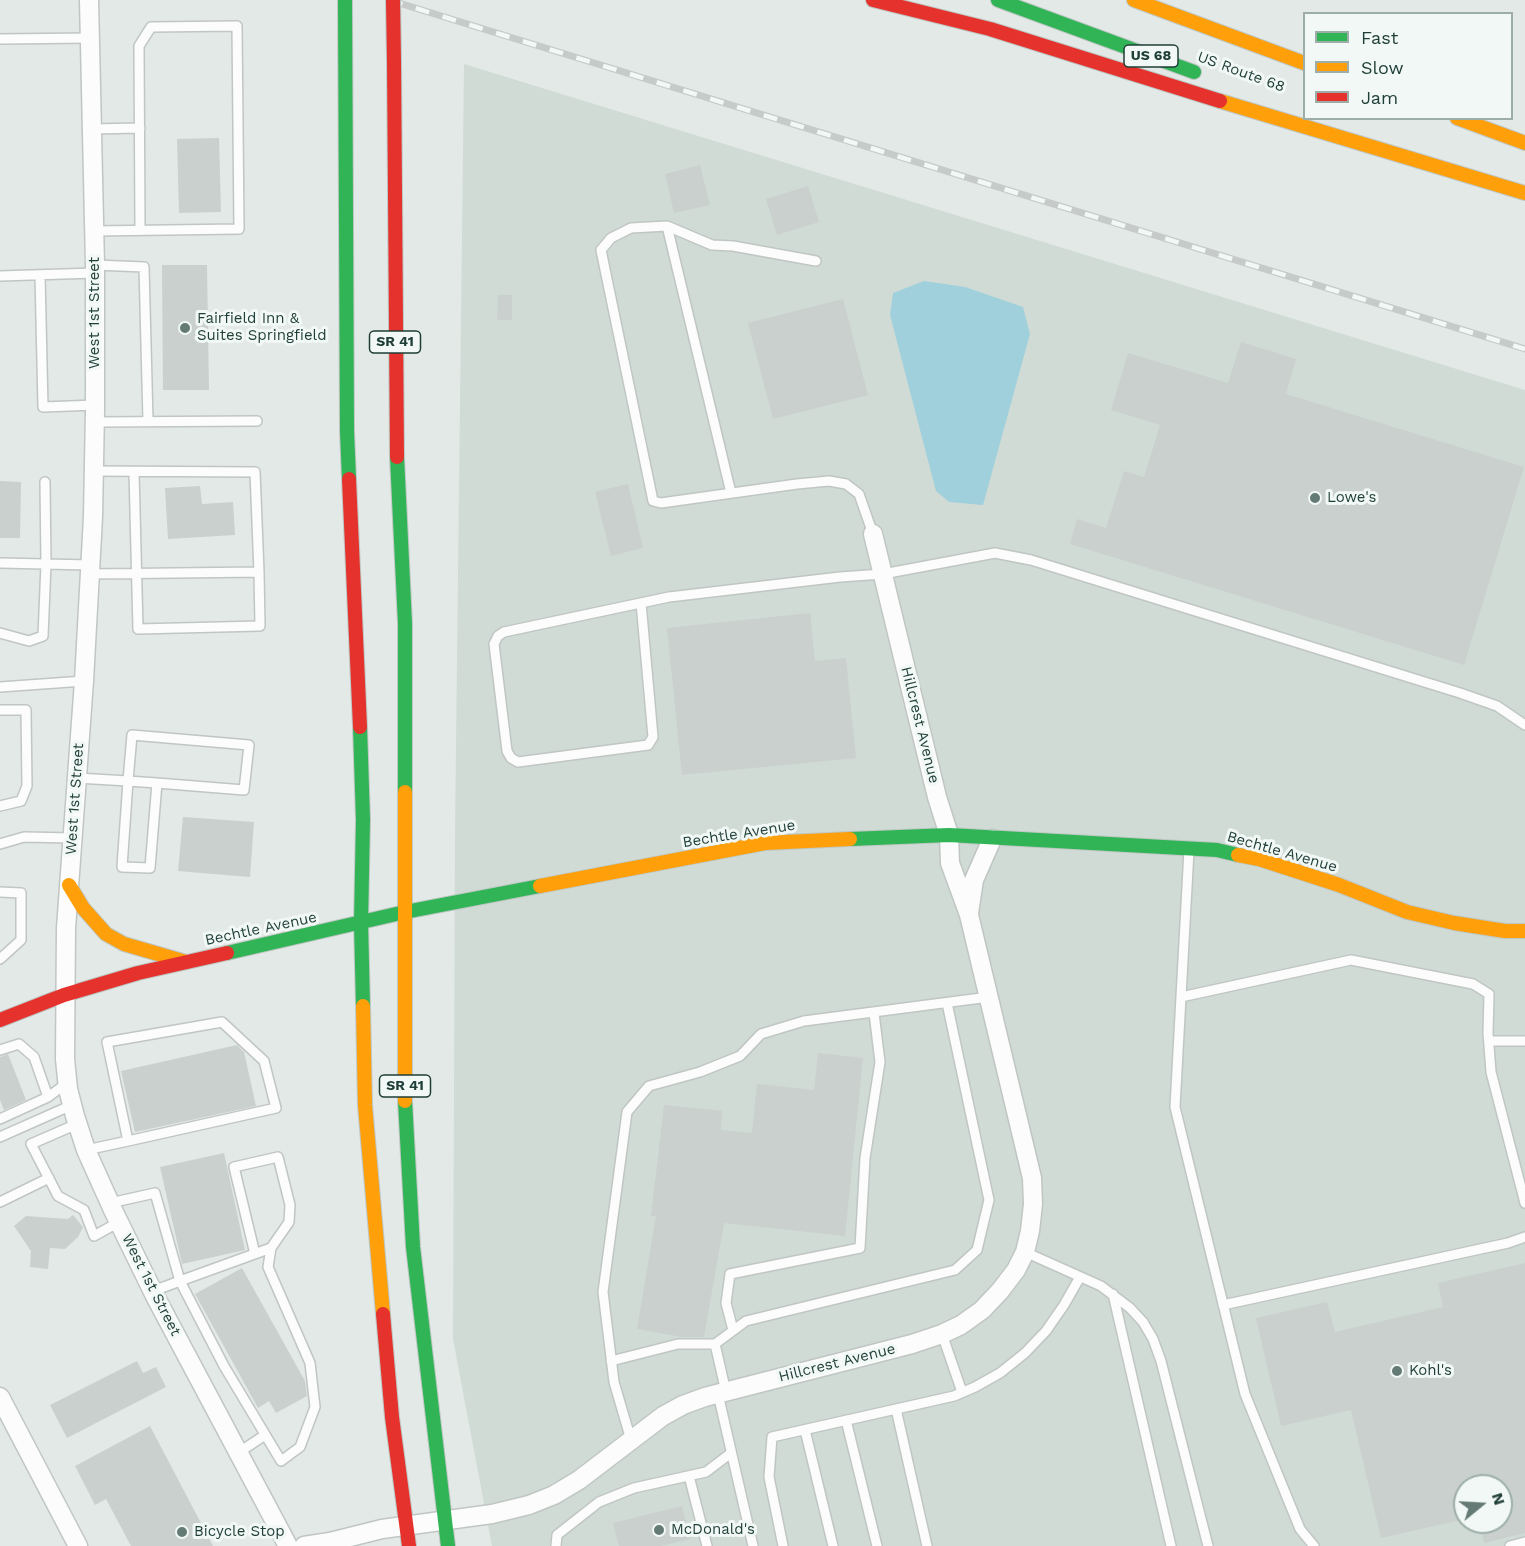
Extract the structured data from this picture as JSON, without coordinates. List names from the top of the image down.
{
  "streets": {
    "main road": [
      "US 68",
      "US Route 68",
      "SR 41",
      "Bechtle Avenue"
    ],
    "street": ["West 1st Street", "Hillcrest Avenue"]
  },
  "crossings": [
    ["West 1st Street", "Bechtle Avenue"],
    ["SR 41", "Hillcrest Avenue"],
    ["SR 41", "Bechtle Avenue"],
    ["Hillcrest Avenue", "Bechtle Avenue"]
  ],
  "places": [
    "Fairfield Inn & Suites Springfield",
    "Lowe's",
    "Kohl's",
    "McDonald's",
    "Bicycle Stop"
  ],
  "legend": ["Fast", "Slow", "Jam"],
  "north": "right"
}
